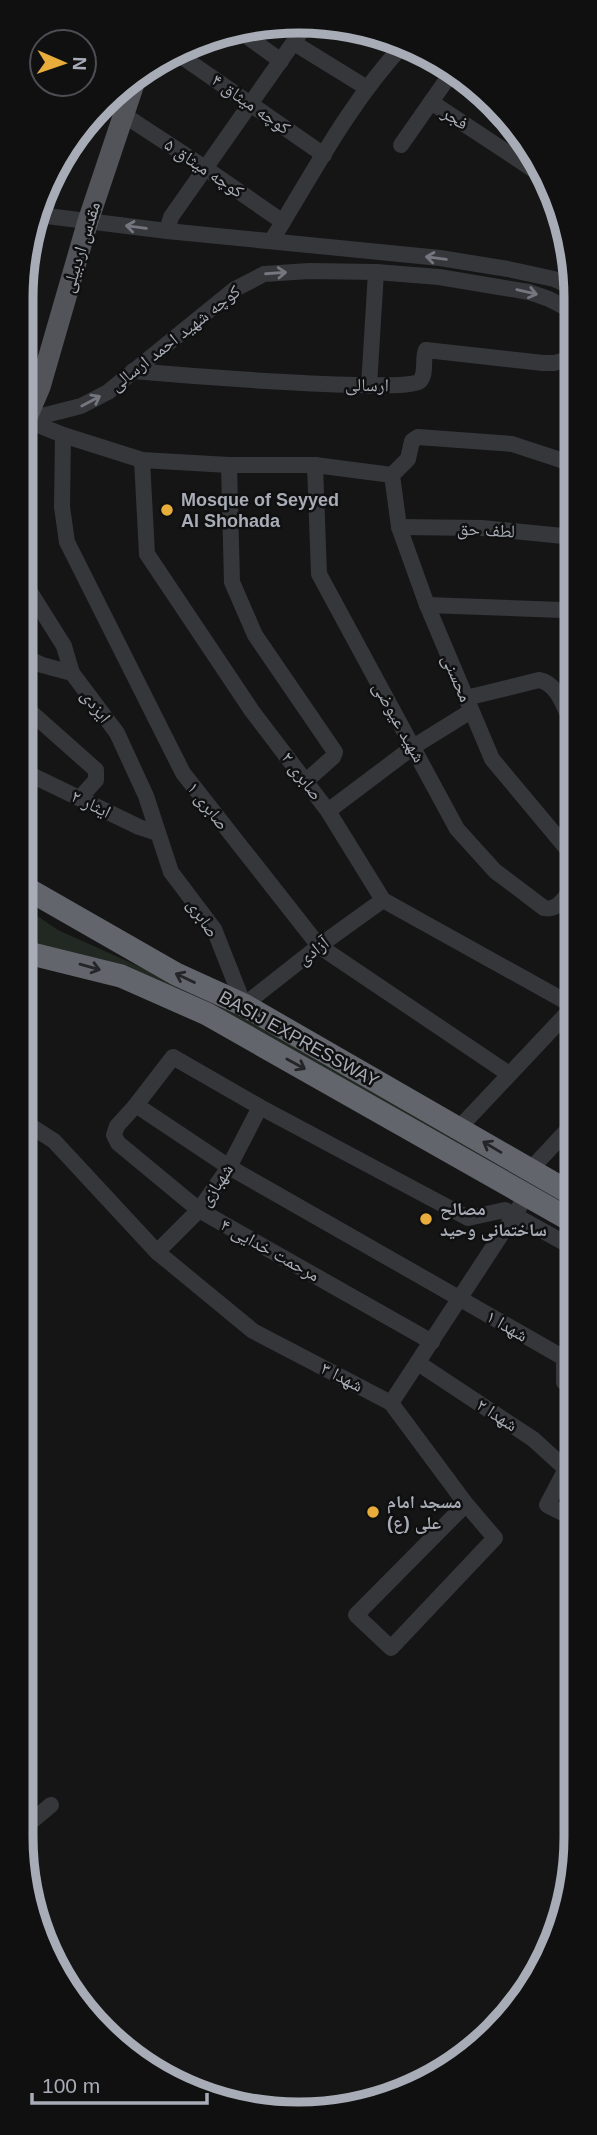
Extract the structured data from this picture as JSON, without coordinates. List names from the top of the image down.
{
  "streets": {
    "highway": ["BASIJ EXPRESSWAY"],
    "main road": ["مقدس اردبیلی"],
    "street": [
      "کوچه میثاق ۴",
      "فجر",
      "کوچه میثاق ۵",
      "کوچه شهید احمد ارسالی",
      "ارسالی",
      "لطف حق",
      "محسنی",
      "ایزدی",
      "شهید عیوضی",
      "صابری ۲",
      "ایثار ۲",
      "صابری ۱",
      "صابری",
      "آزادی",
      "شهبازی",
      "مرحمت خدایی ۴",
      "شهدا ۱",
      "شهدا ۳",
      "شهدا ۲"
    ]
  },
  "crossings": [
    ["کوچه میثاق ۵", "مقدس اردبیلی"],
    ["کوچه شهید احمد ارسالی", "ارسالی"],
    ["لطف حق", "محسنی"],
    ["ایزدی", "ایثار ۲"],
    ["ایزدی", "صابری"],
    ["صابری ۲", "آزادی"],
    ["ایثار ۲", "صابری"],
    ["صابری ۱", "آزادی"],
    ["صابری", "آزادی"],
    ["صابری", "BASIJ EXPRESSWAY"],
    ["آزادی", "BASIJ EXPRESSWAY"],
    ["شهبازی", "مرحمت خدایی ۴"],
    ["شهبازی", "شهدا ۳"]
  ],
  "places": ["Mosque of Seyyed Al Shohada", "مصالح ساختمانی وحید", "مسجد امام علی (ع)"],
  "scale_bar": "100 m",
  "north": "right"
}
